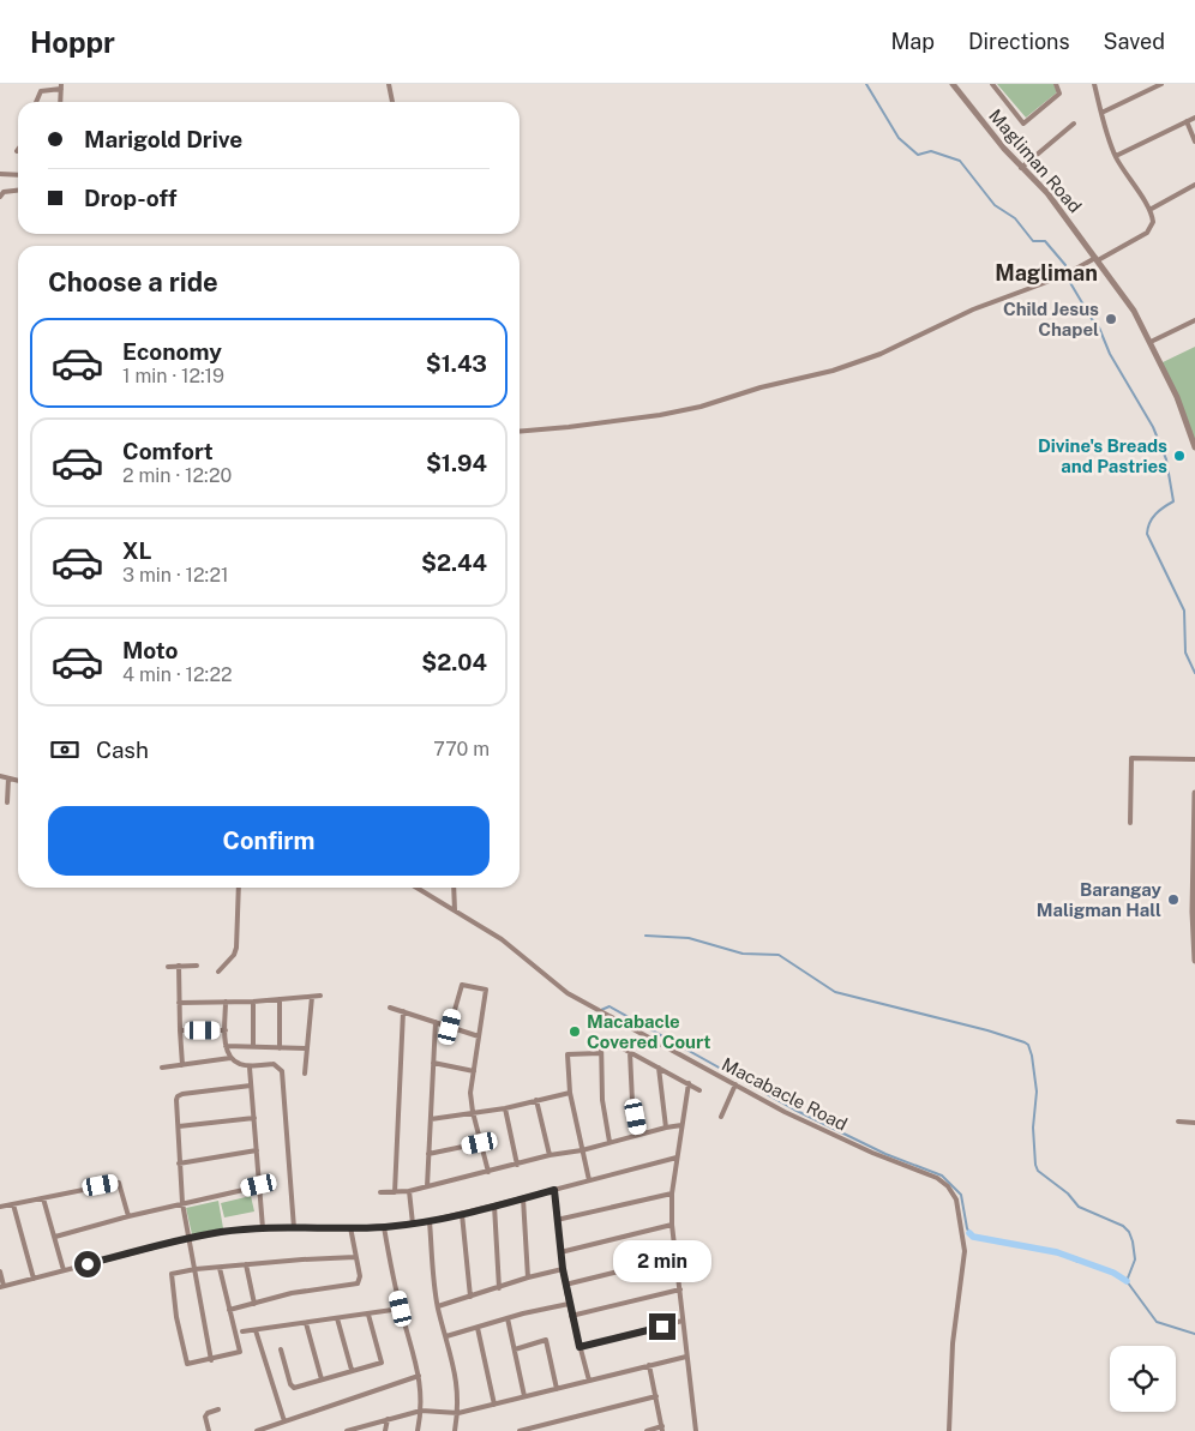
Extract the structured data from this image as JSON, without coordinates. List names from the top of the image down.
{
  "streets": {
    "street": ["Magliman Road", "Macabacle Road"]
  },
  "districts": ["Magliman"],
  "places": [
    "Child Jesus Chapel",
    "Divine's Breads and Pastries",
    "Barangay Maligman Hall",
    "Macabacle Covered Court"
  ],
  "page": {
    "header": "Hoppr",
    "nav": ["Map", "Directions", "Saved"],
    "banner": ["Marigold Drive", "Drop-off"],
    "heading": "Choose a ride",
    "list": [
      {
        "name": "Economy",
        "note": "1 min · 12:19",
        "value": "$1.43"
      },
      {
        "name": "Comfort",
        "note": "2 min · 12:20",
        "value": "$1.94"
      },
      {
        "name": "XL",
        "note": "3 min · 12:21",
        "value": "$2.44"
      },
      {
        "name": "Moto",
        "note": "4 min · 12:22",
        "value": "$2.04"
      }
    ],
    "pay": ["Cash", "770 m"],
    "buttons": "Confirm",
    "bubble": "2 min"
  }
}
